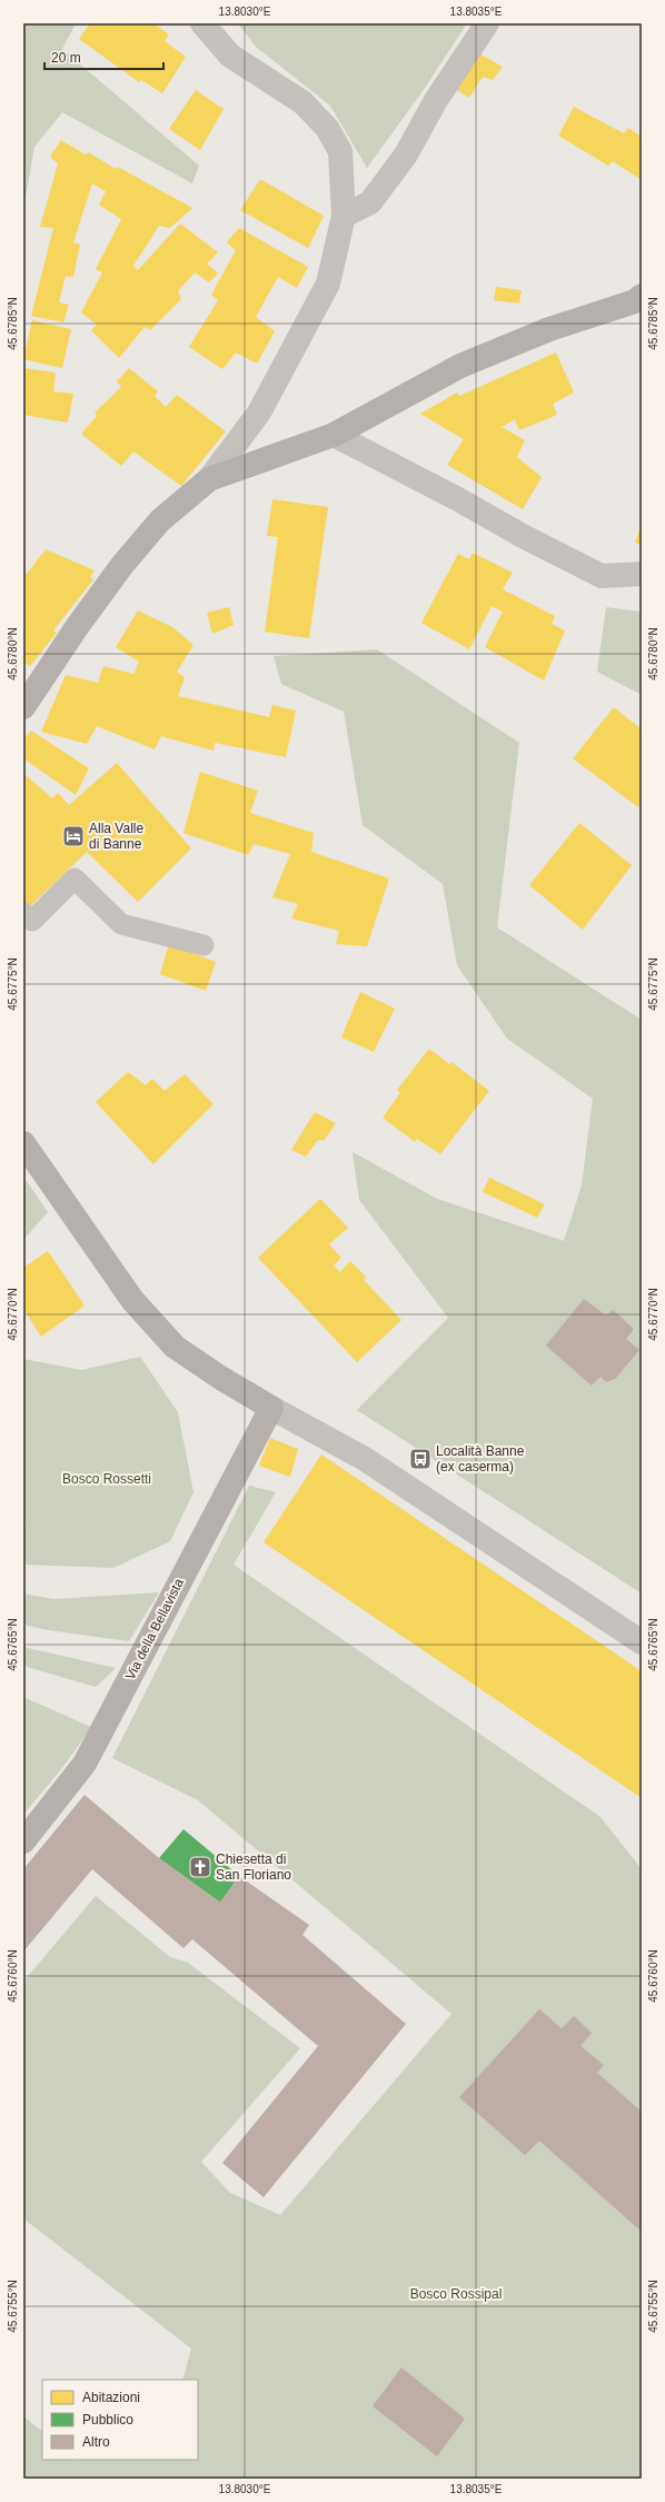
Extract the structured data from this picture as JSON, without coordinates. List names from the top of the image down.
{
  "streets": {
    "street": ["Via della Bellavista"]
  },
  "parks": ["Bosco Rossetti", "Bosco Rossipal"],
  "places": {
    "hotel": ["Alla Valle di Banne"],
    "bus stop": ["Località Banne (ex caserma)"],
    "church": ["Chiesetta di San Floriano"]
  },
  "legend": ["Abitazioni", "Pubblico", "Altro"],
  "scale_bar": "20 m",
  "coordinates": [
    "13.8030°E",
    "13.8035°E",
    "45.6785°N",
    "45.6780°N",
    "45.6775°N",
    "45.6770°N",
    "45.6765°N",
    "45.6760°N",
    "45.6755°N"
  ]
}
